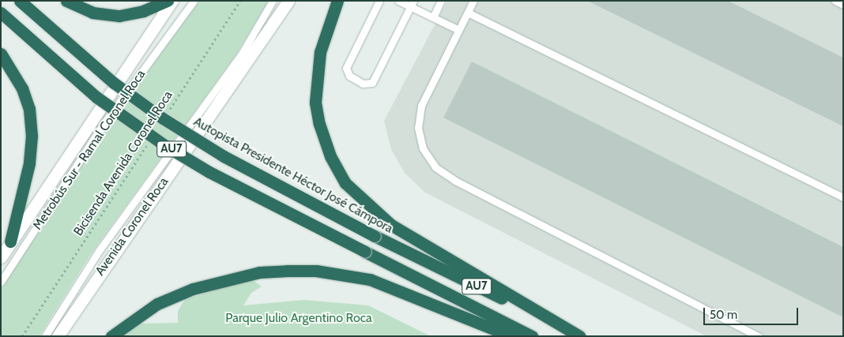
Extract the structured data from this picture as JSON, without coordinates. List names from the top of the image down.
{
  "streets": {
    "highway": ["AU7", "Autopista Presidente Héctor José Cámpora"],
    "main road": ["Avenida Coronel Roca"],
    "lane": ["Metrobús Sur - Ramal Coronel Roca"],
    "path": ["Bicisenda Avenida Coronel Roca"]
  },
  "parks": ["Parque Julio Argentino Roca"],
  "scale_bar": "50 m"
}
